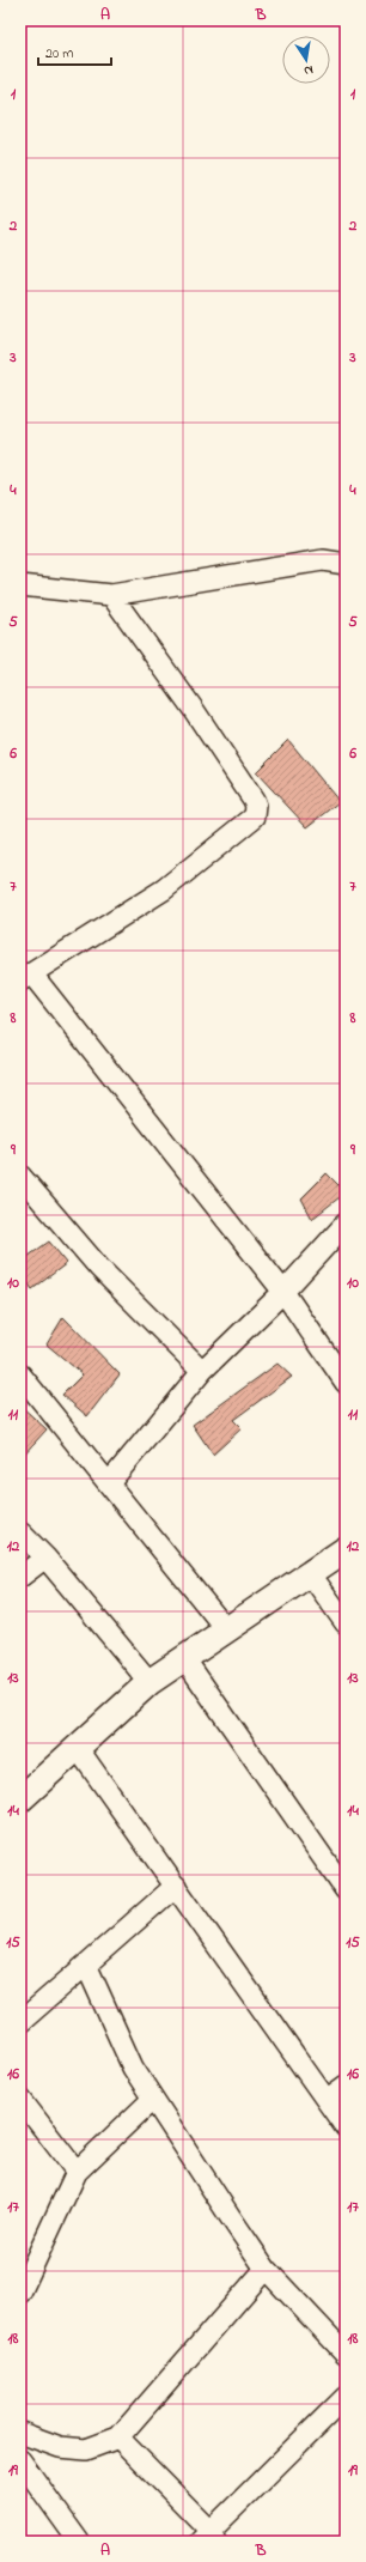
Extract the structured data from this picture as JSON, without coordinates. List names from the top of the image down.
{
  "scale_bar": "20 m",
  "north": "bottom",
  "grid": {
    "columns": ["A", "B"],
    "rows": [
      "1",
      "2",
      "3",
      "4",
      "5",
      "6",
      "7",
      "8",
      "9",
      "10",
      "11",
      "12",
      "13",
      "14",
      "15",
      "16",
      "17",
      "18",
      "19"
    ]
  }
}
